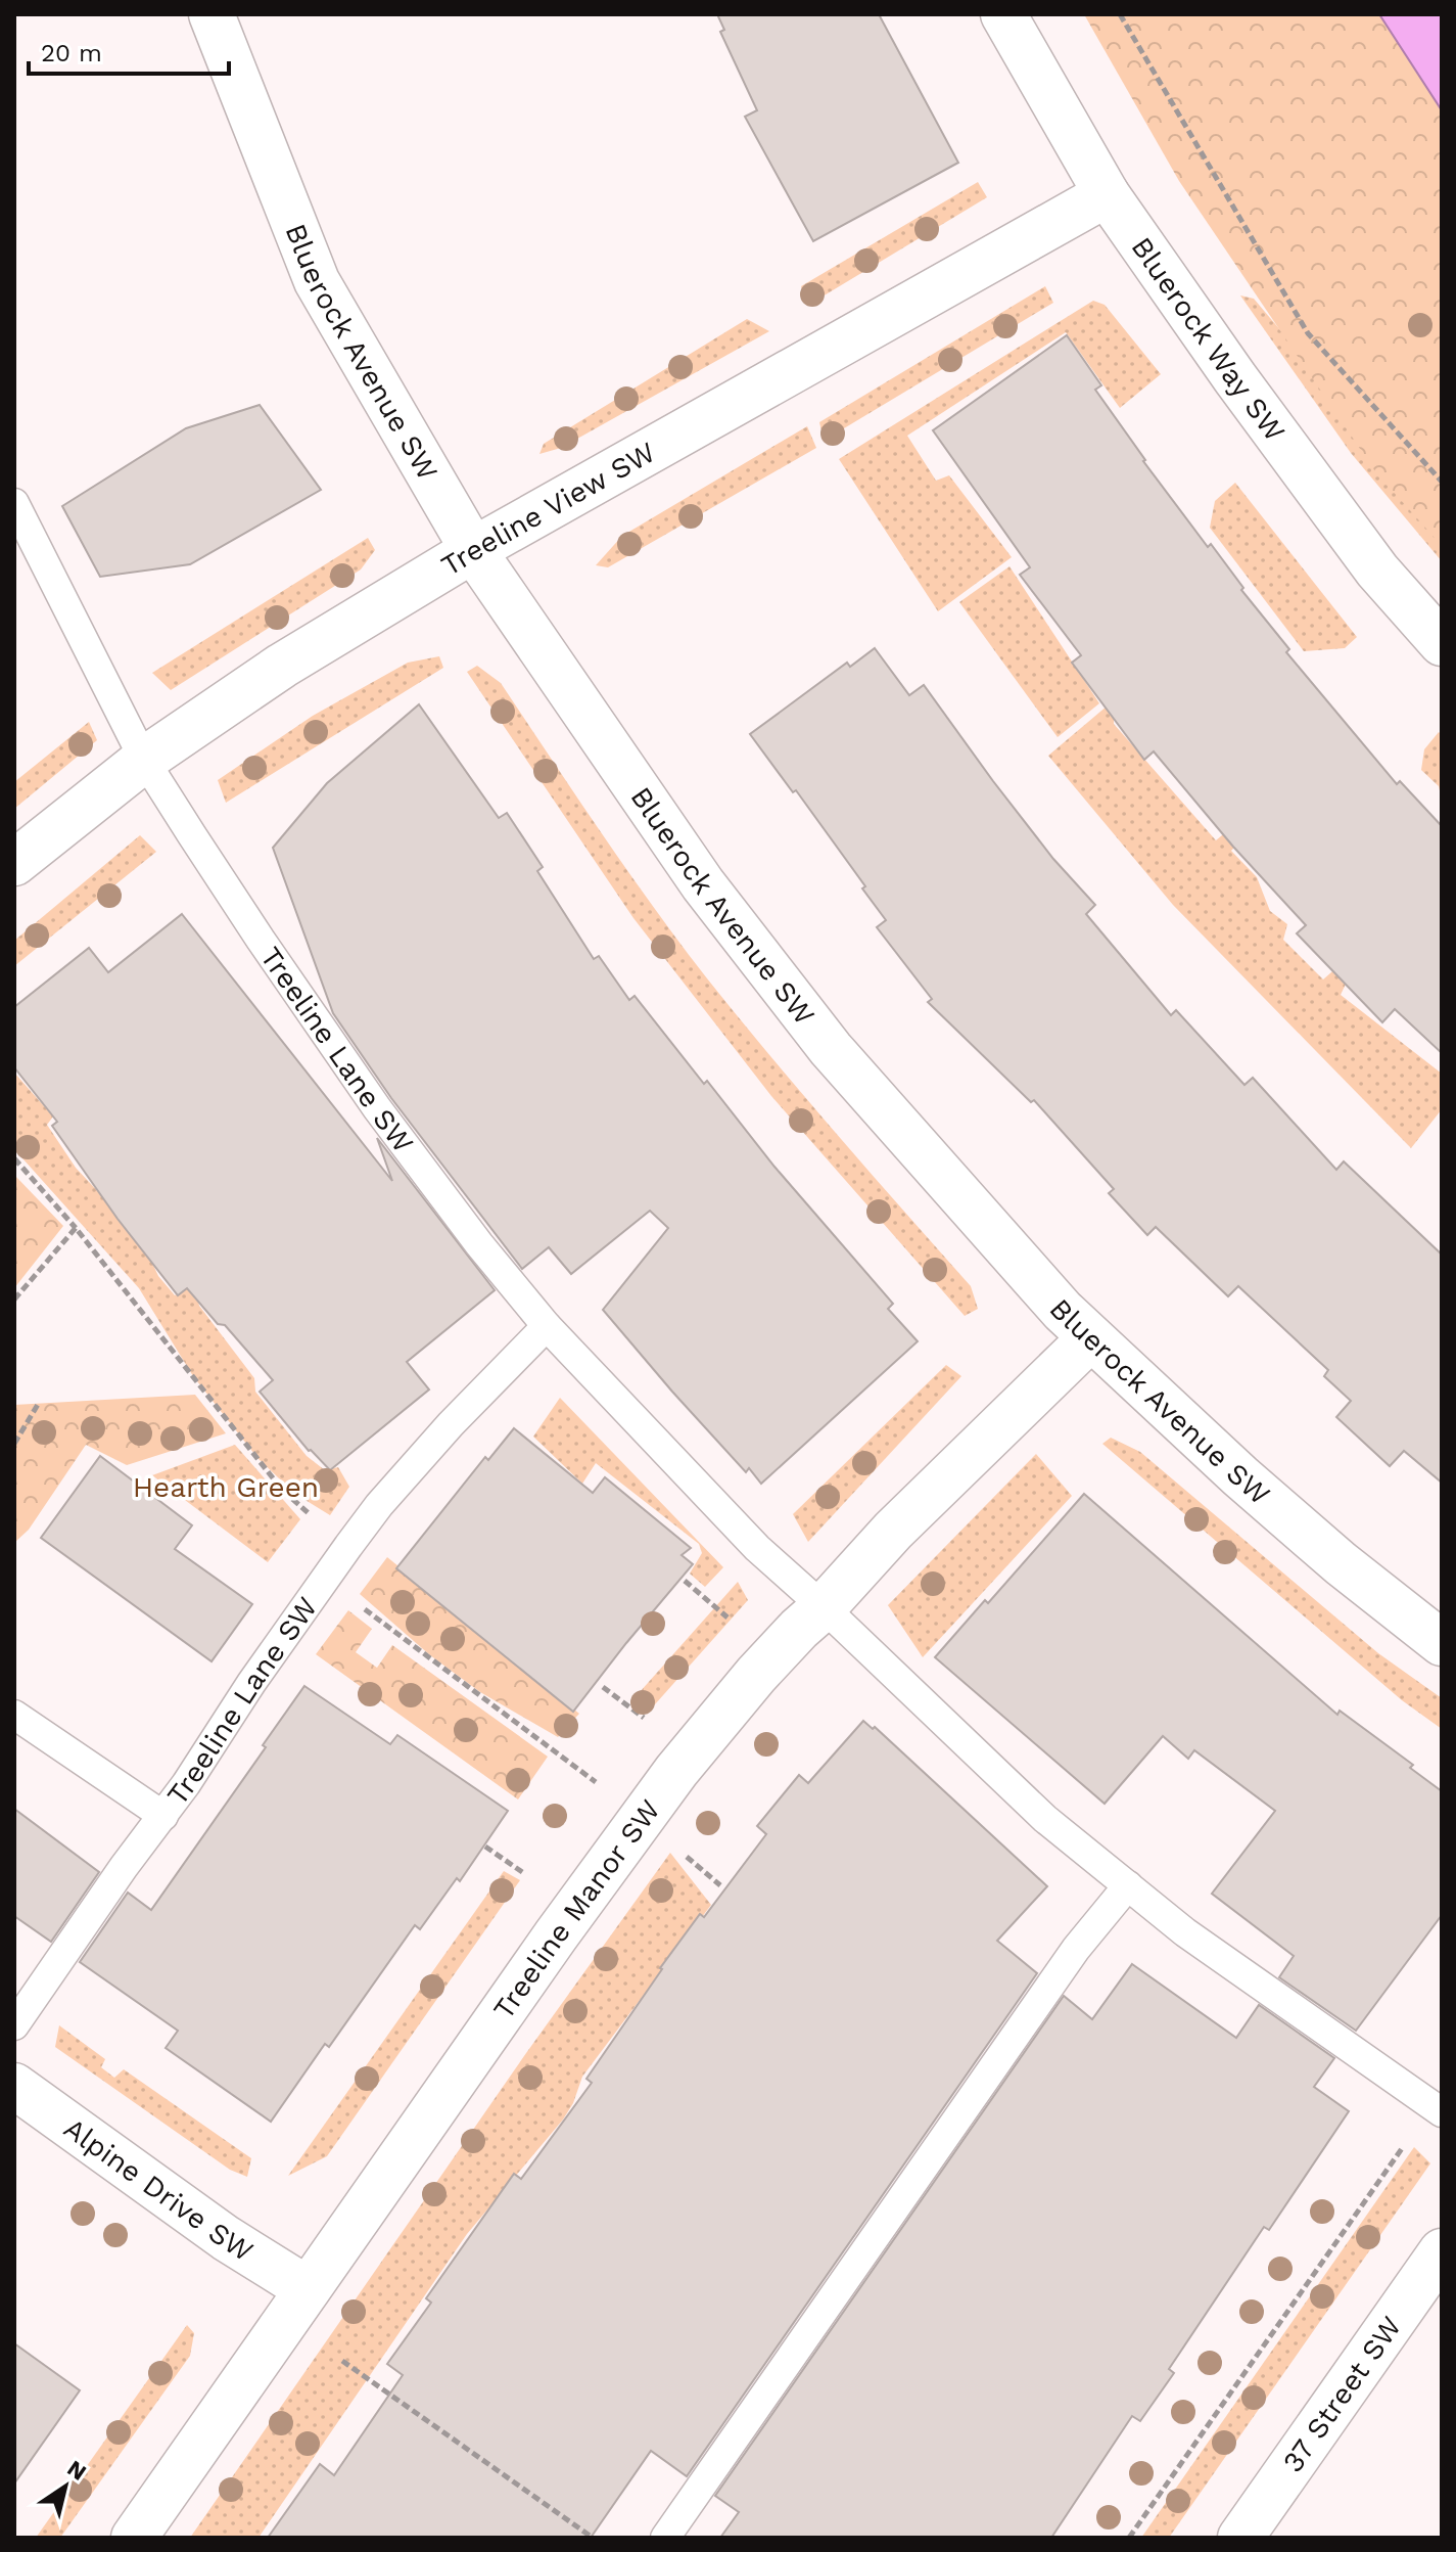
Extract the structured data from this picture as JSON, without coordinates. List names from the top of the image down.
{
  "streets": {
    "street": [
      "Bluerock Way SW",
      "Bluerock Avenue SW",
      "Treeline View SW",
      "Treeline Manor SW",
      "Alpine Drive SW",
      "37 Street SW"
    ],
    "lane": ["Treeline Lane SW"]
  },
  "crossings": [
    ["Bluerock Way SW", "Treeline View SW"],
    ["Bluerock Avenue SW", "Treeline View SW"],
    ["Bluerock Avenue SW", "Treeline Manor SW"],
    ["Treeline View SW", "Treeline Lane SW"],
    ["Treeline Lane SW", "Treeline Manor SW"],
    ["Treeline Manor SW", "Alpine Drive SW"]
  ],
  "parks": ["Hearth Green"],
  "scale_bar": "20 m",
  "north": "top right"
}
